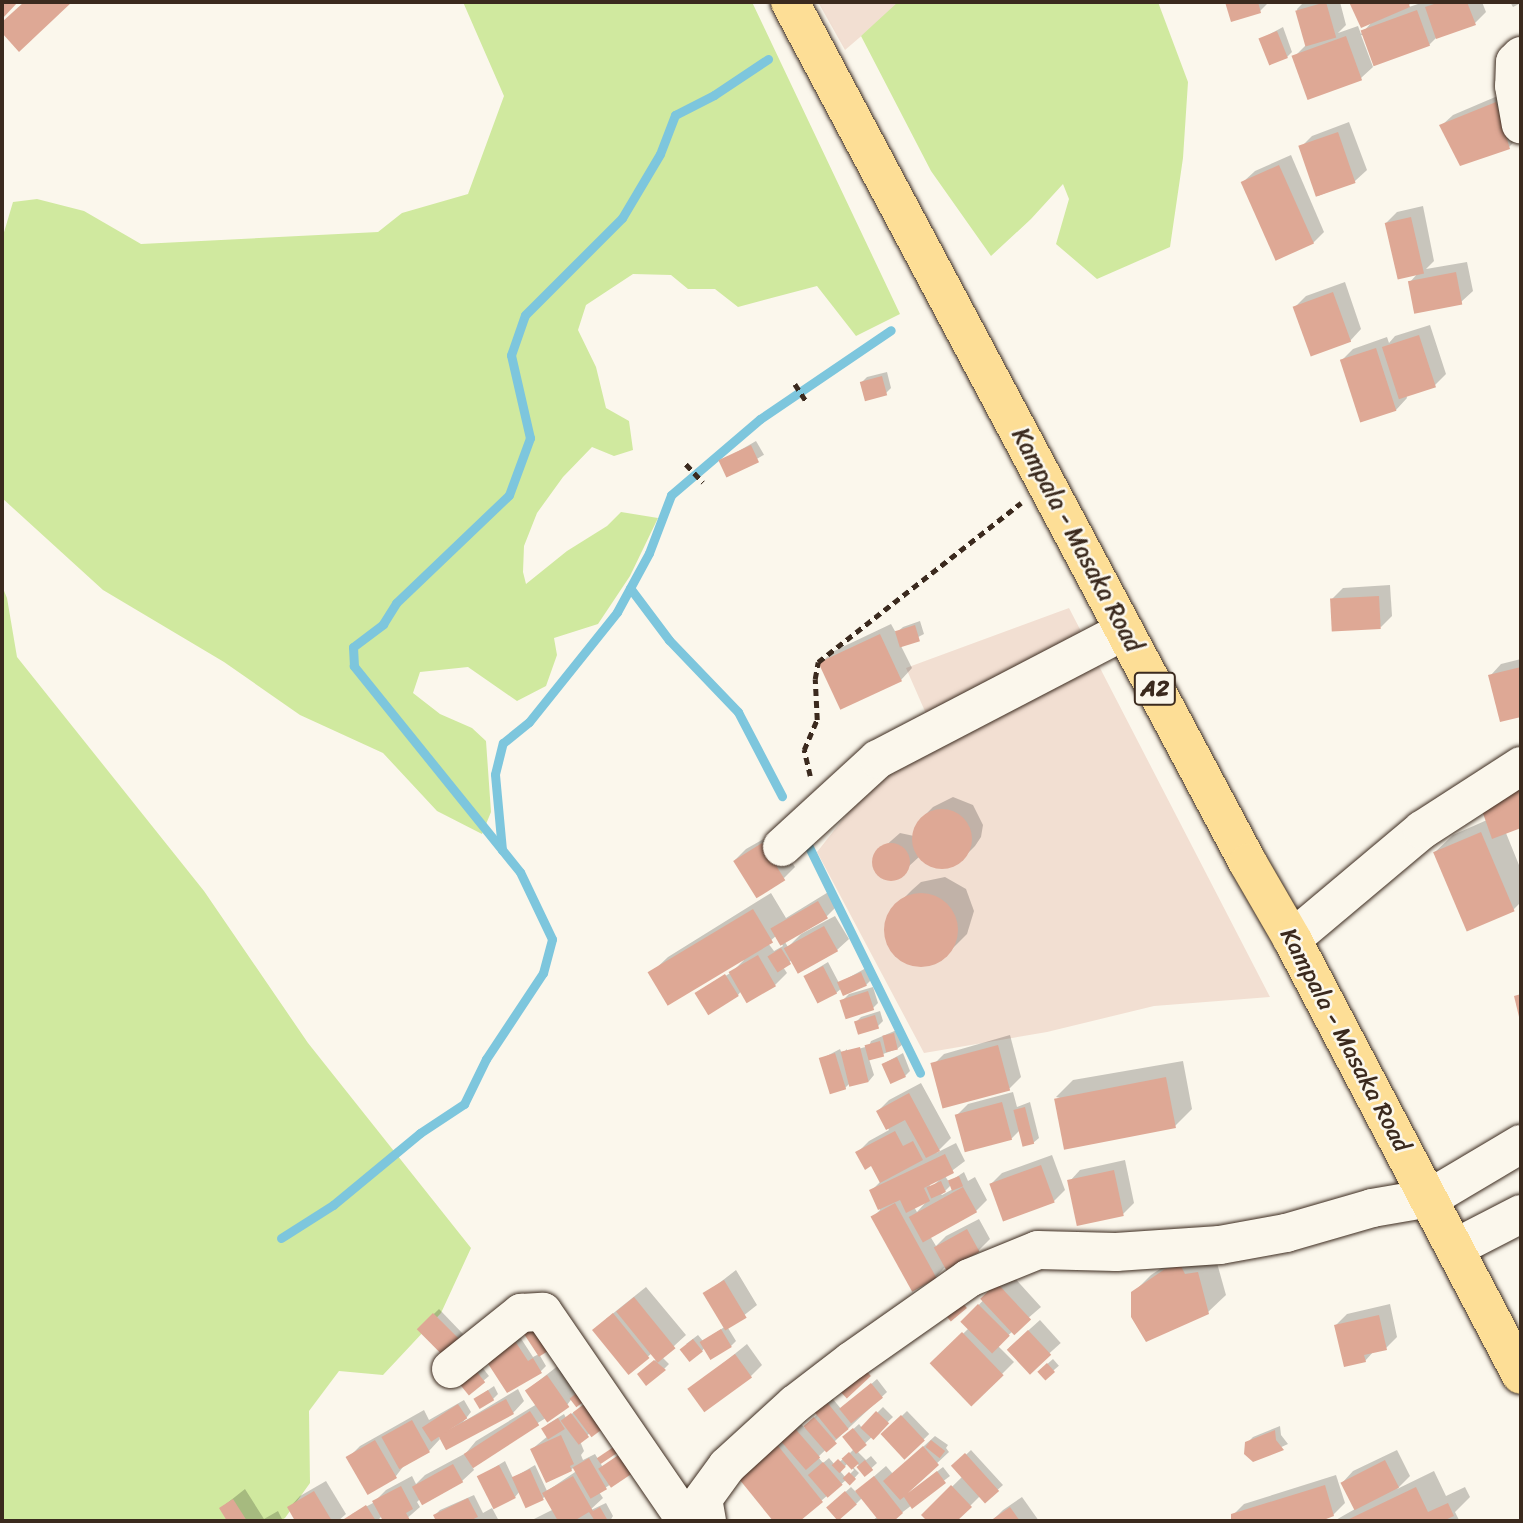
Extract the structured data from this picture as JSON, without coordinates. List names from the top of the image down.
{
  "streets": {
    "main road": ["Kampala - Masaka Road", "A2"]
  }
}
